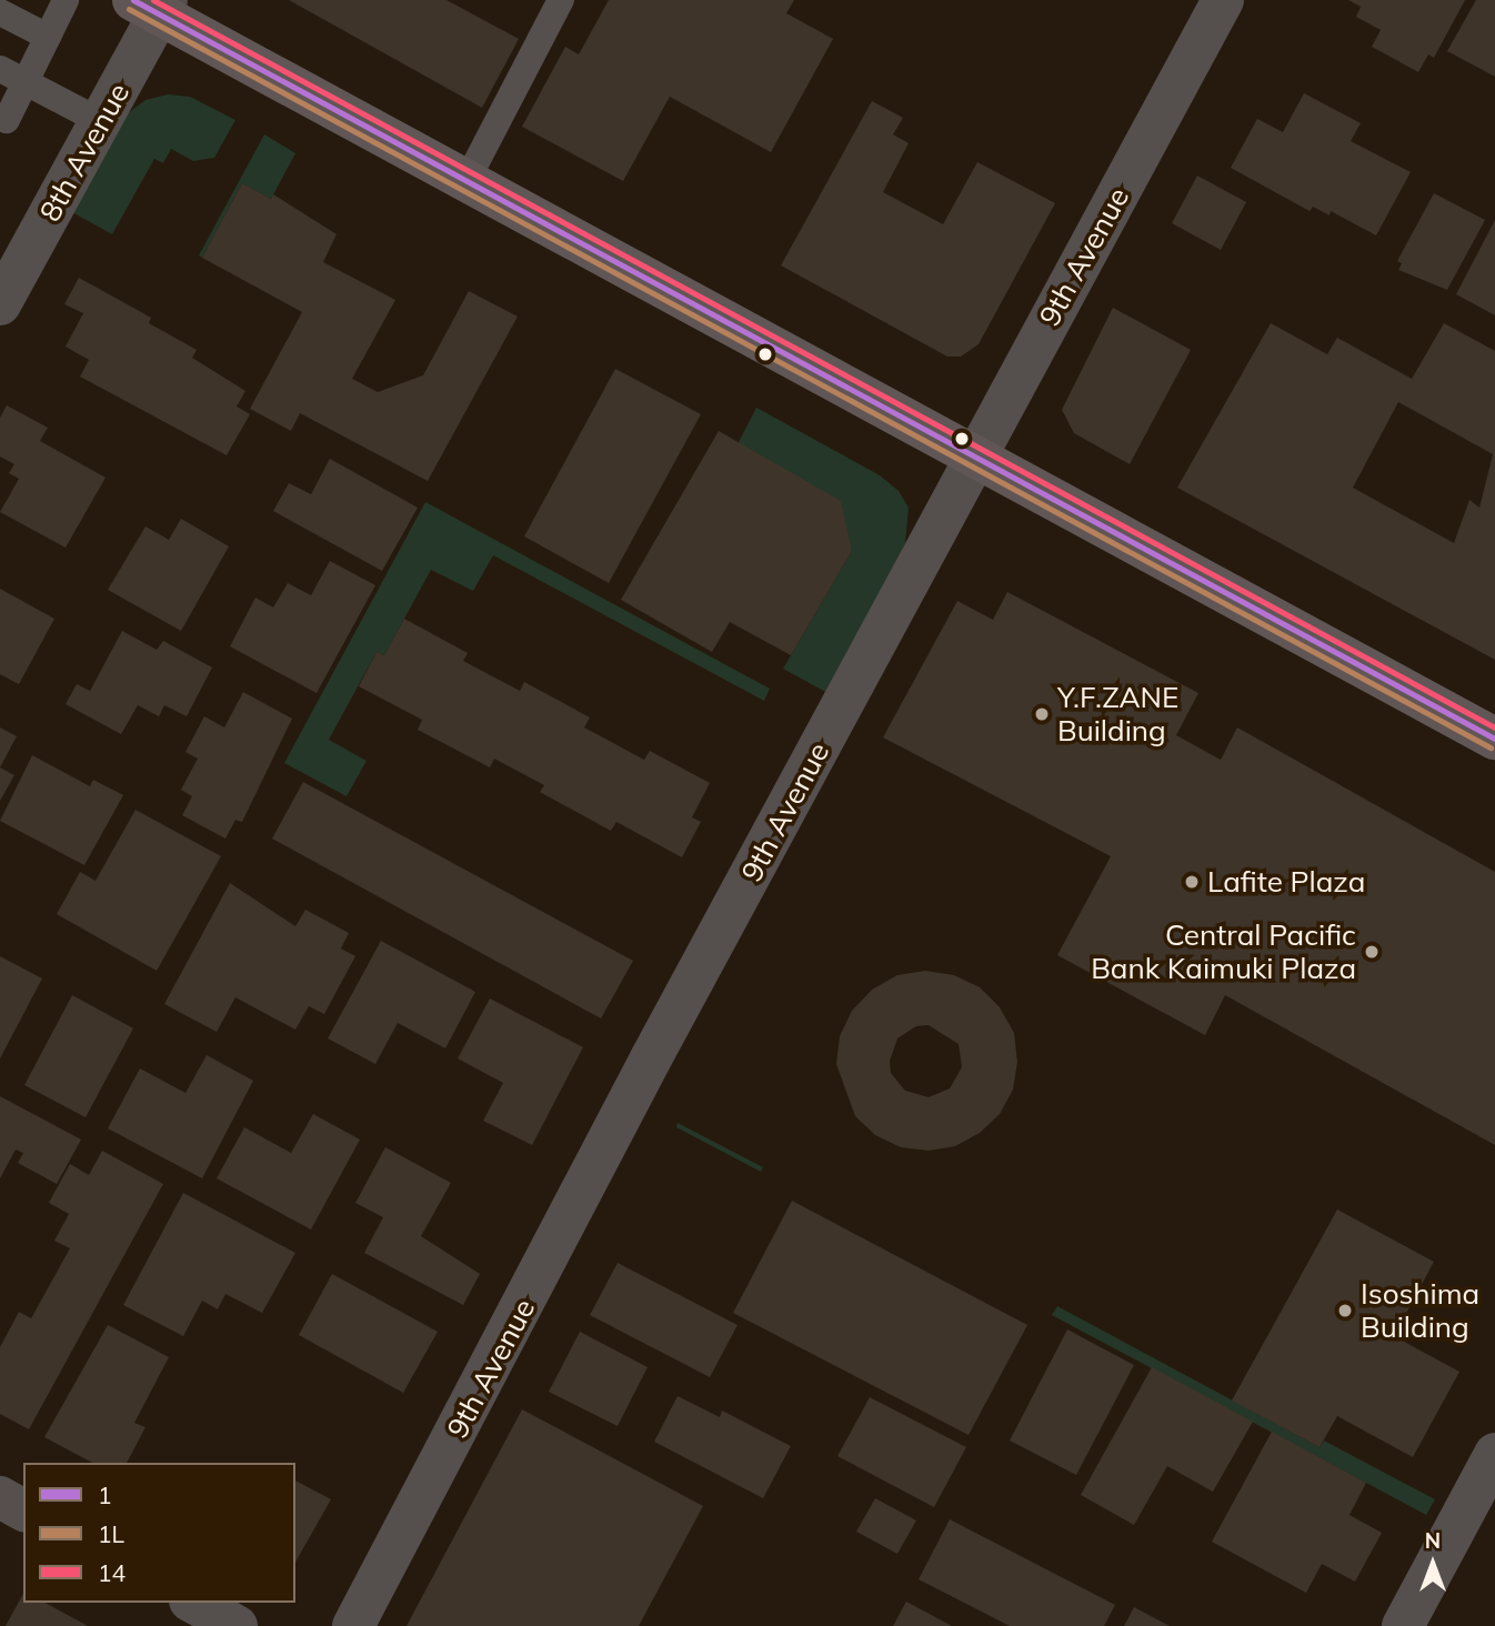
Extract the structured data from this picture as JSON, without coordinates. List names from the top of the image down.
{
  "streets": {
    "street": ["8th Avenue", "9th Avenue"]
  },
  "places": [
    "Y.F.ZANE Building",
    "Lafite Plaza",
    "Central Pacific Bank Kaimuki Plaza",
    "Isoshima Building"
  ],
  "lines": ["transit line 1", "transit line 14", "transit line 1L"],
  "legend": ["1", "1L", "14"],
  "north": "top"
}
